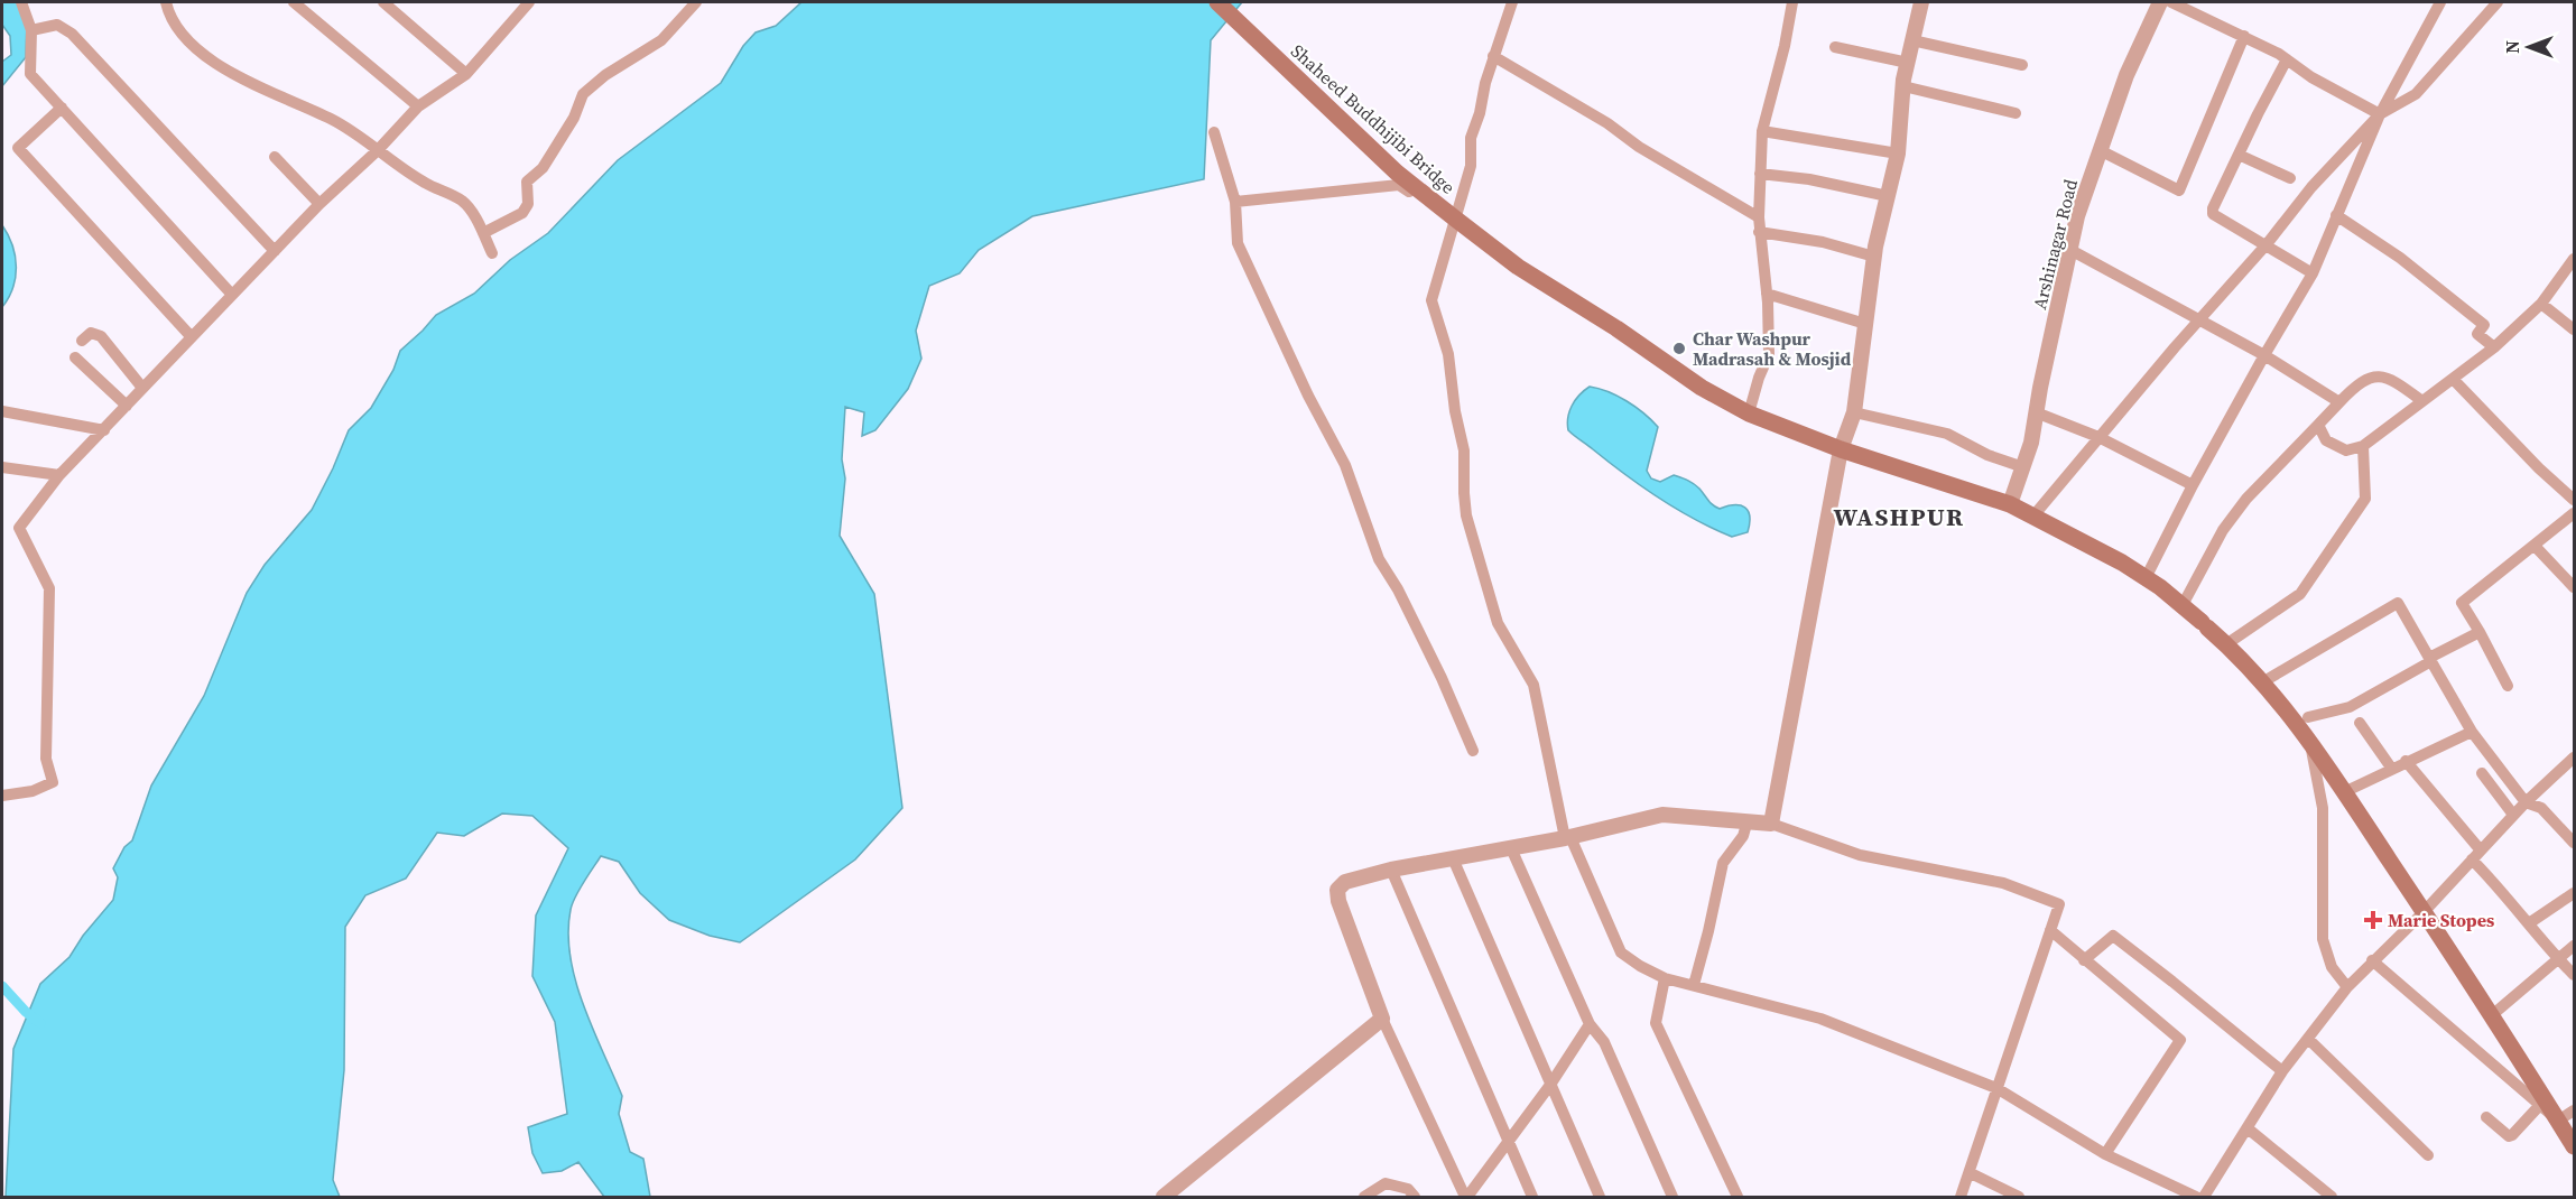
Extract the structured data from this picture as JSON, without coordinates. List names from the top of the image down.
{
  "streets": {
    "main road": ["Shaheed Buddhijibi Bridge"],
    "street": ["Arshinagar Road"]
  },
  "crossings": [
    ["Shaheed Buddhijibi Bridge", "Arshinagar Road"]
  ],
  "districts": ["WASHPUR"],
  "places": {
    "other": ["Char Washpur Madrasah & Mosjid"],
    "health": ["Marie Stopes"]
  },
  "north": "left"
}
